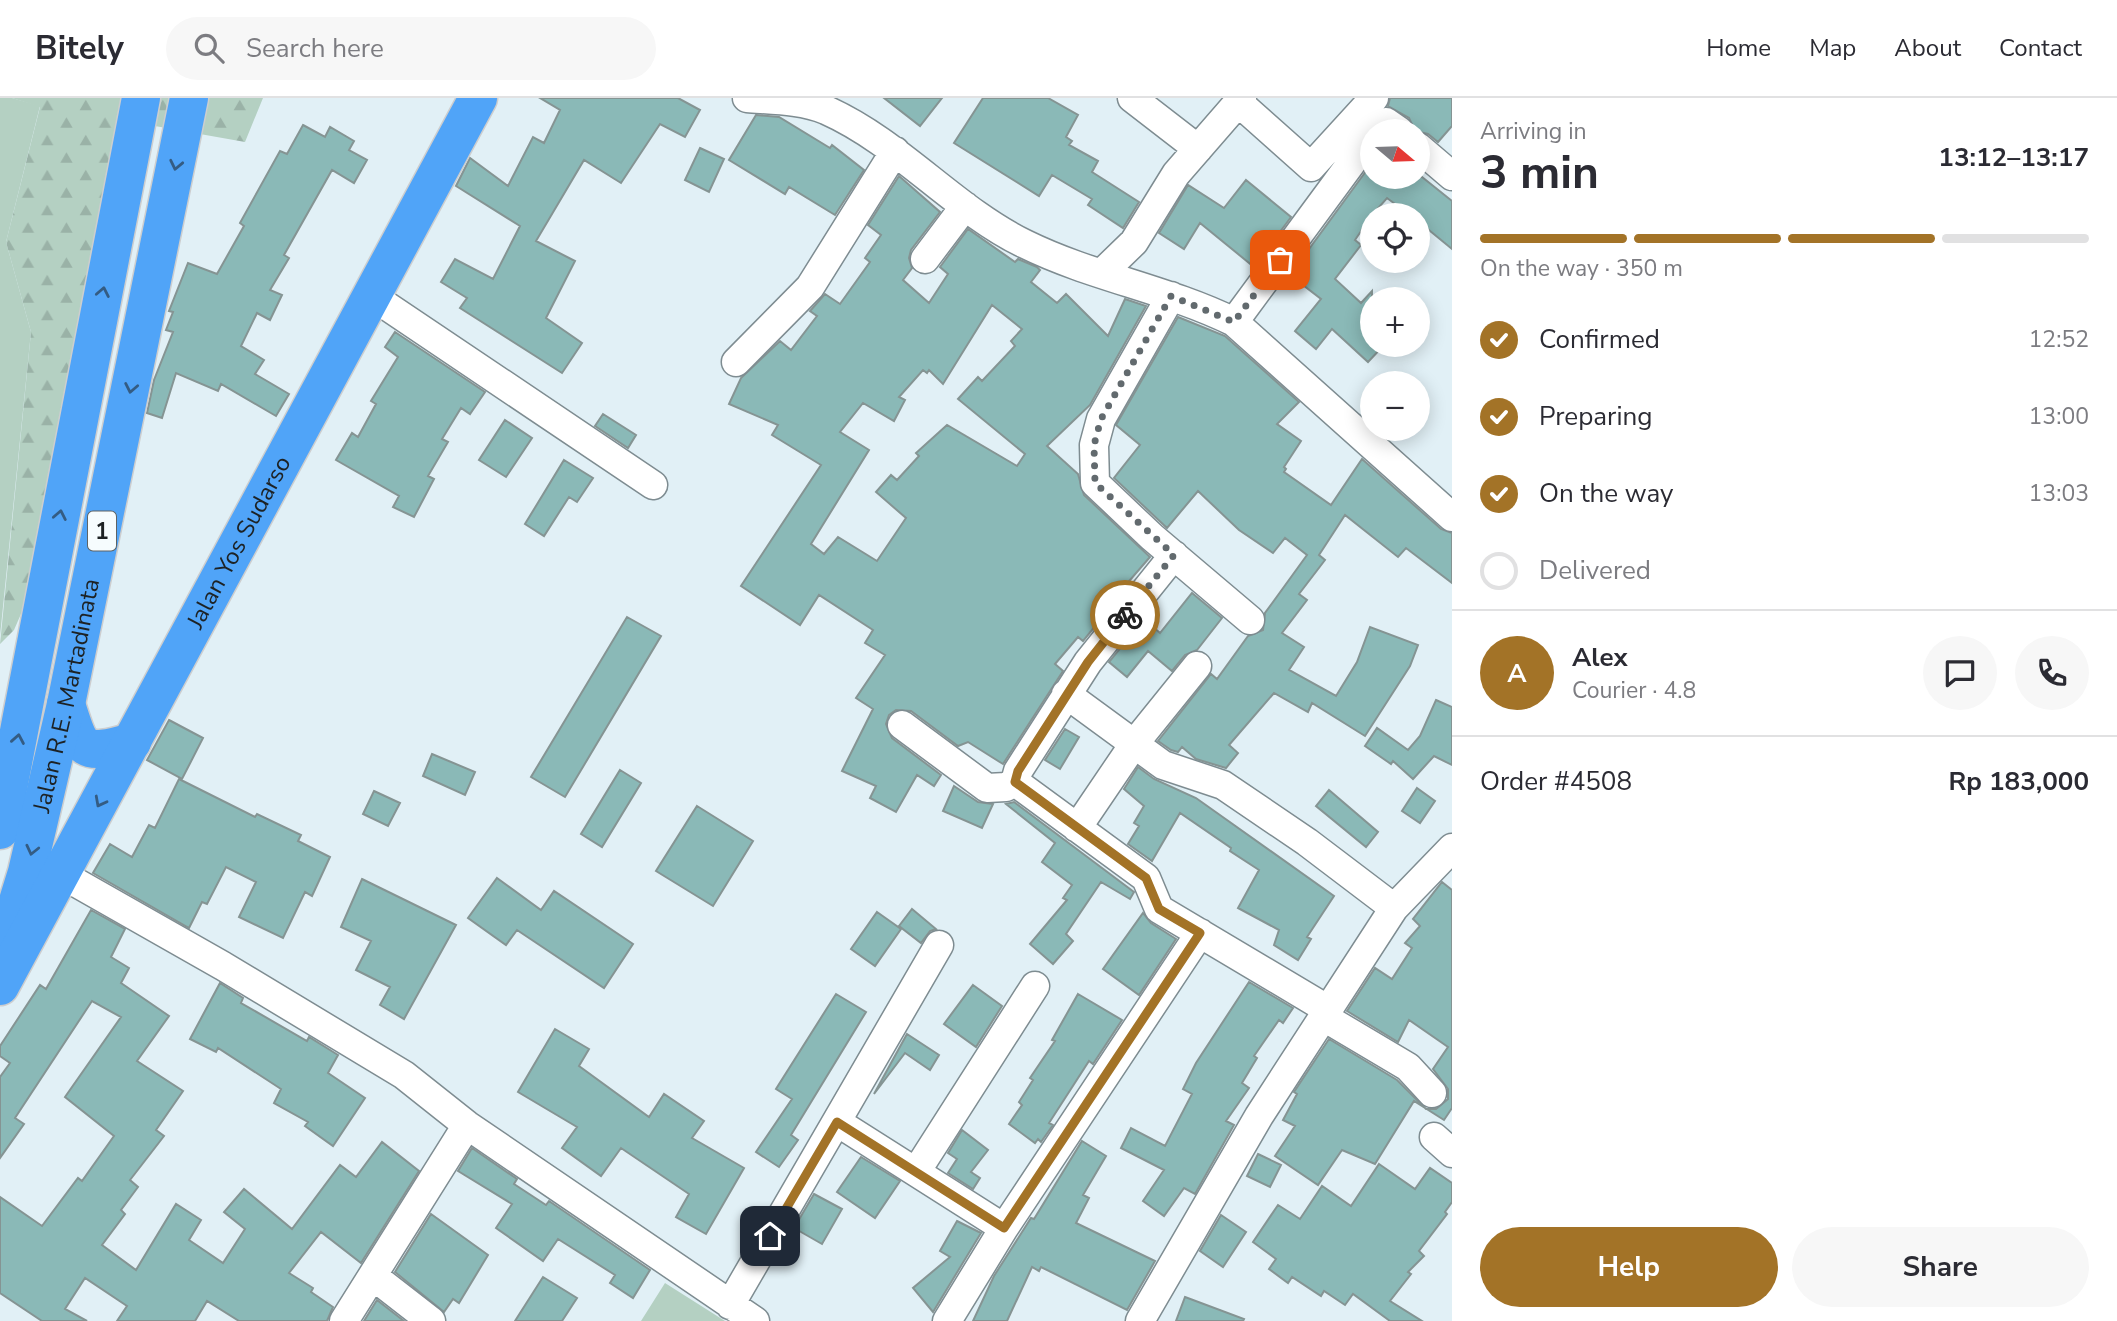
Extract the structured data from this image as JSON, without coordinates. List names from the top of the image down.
{
  "streets": {
    "highway": ["1", "Jalan Yos Sudarso", "Jalan R.E. Martadinata"]
  },
  "north": "right",
  "page": {
    "header": "Bitely",
    "search": "Search here",
    "nav": [
      "Home",
      "Map",
      "About",
      "Contact"
    ],
    "heading": ["3 min", "Arriving in", "13:12–13:17"],
    "panel": [
      "Alex",
      "Courier · 4.8",
      "Order #4508",
      "Rp 183,000"
    ],
    "map_buttons": ["+", "−"],
    "bar": "On the way · 350 m",
    "list": [
      ["Confirmed", "12:52"],
      ["Preparing", "13:00"],
      ["On the way", "13:03"],
      "Delivered"
    ],
    "round": "A",
    "buttons": ["Help", "Share"]
  }
}
